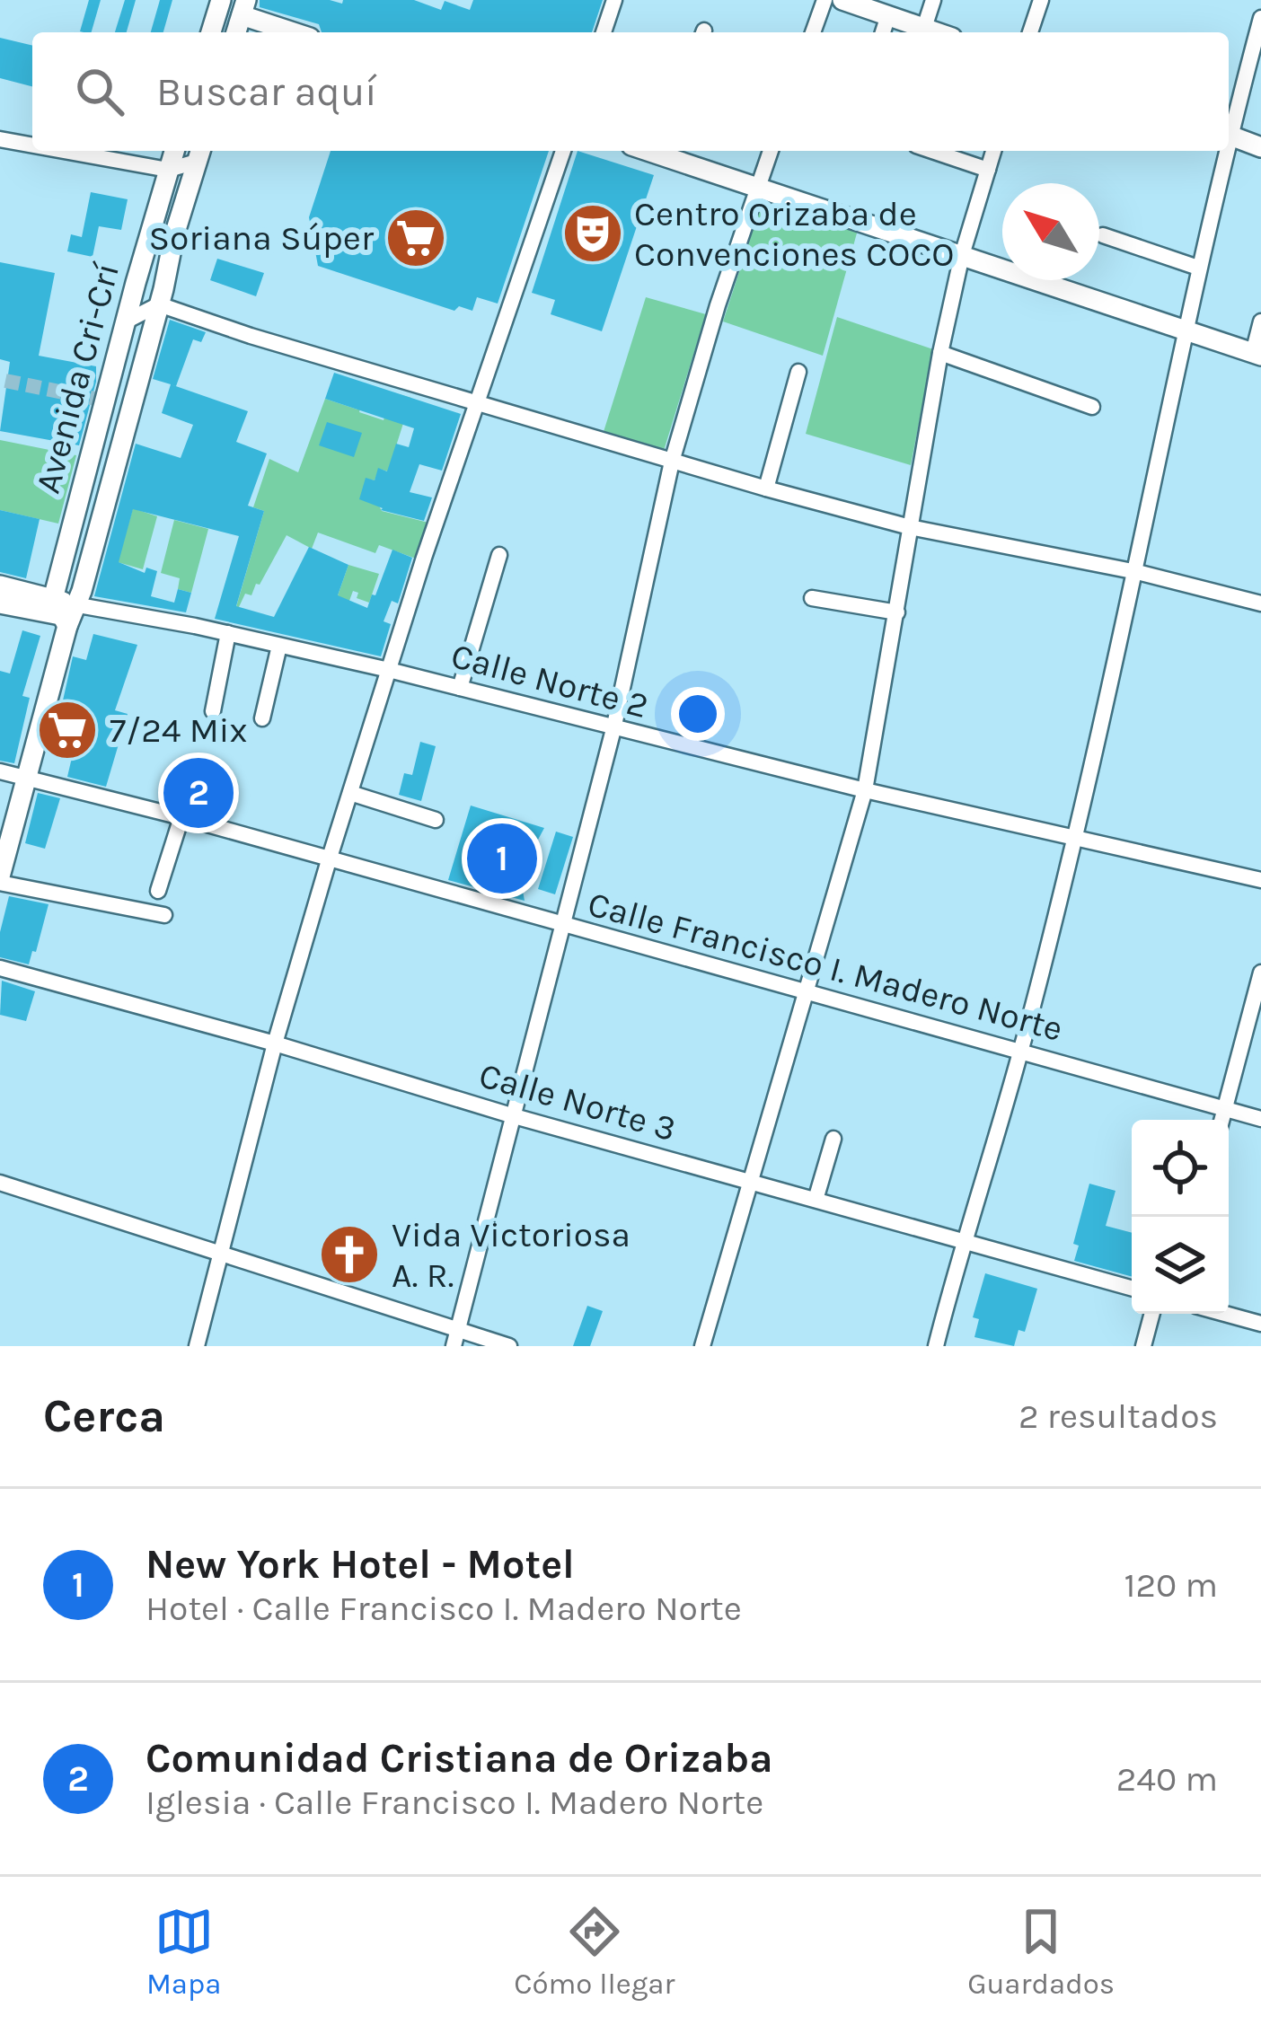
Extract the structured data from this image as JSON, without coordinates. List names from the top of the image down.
{
  "streets": {
    "main road": ["Avenida Cri-Crí"],
    "street": ["Calle Norte 2", "Calle Francisco I. Madero Norte", "Calle Norte 3"]
  },
  "crossings": [
    ["Avenida Cri-Crí", "Calle Norte 2"],
    ["Avenida Cri-Crí", "Calle Francisco I. Madero Norte"]
  ],
  "places": {
    "theatre": ["Centro Orizaba de Convenciones COCO"],
    "supermarket": ["Soriana Súper", "7/24 Mix"],
    "church": ["Vida Victoriosa A. R."]
  },
  "north": "top left",
  "page": {
    "search": "Buscar aquí",
    "pins": ["2", "1"],
    "heading": ["Cerca", "2 resultados"],
    "list": [
      {
        "mark": "1",
        "name": "New York Hotel - Motel",
        "note": "Hotel · Calle Francisco I. Madero Norte",
        "value": "120 m"
      },
      {
        "mark": "2",
        "name": "Comunidad Cristiana de Orizaba",
        "note": "Iglesia · Calle Francisco I. Madero Norte",
        "value": "240 m"
      }
    ],
    "nav": ["Mapa", "Cómo llegar", "Guardados"]
  }
}
